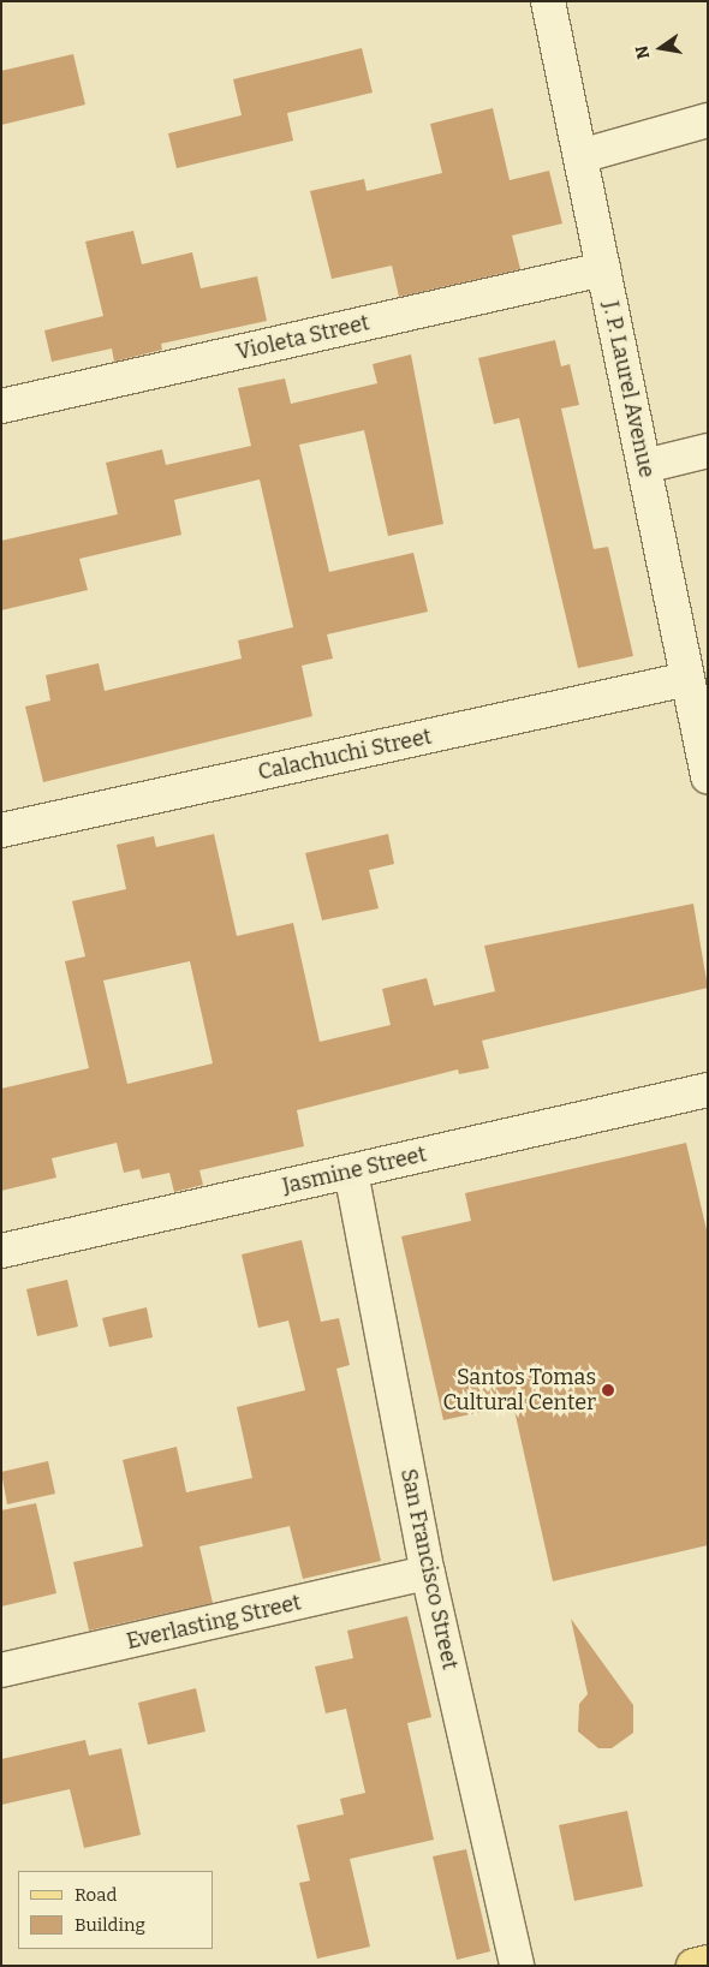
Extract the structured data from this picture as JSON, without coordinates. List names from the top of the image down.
{
  "streets": {
    "street": [
      "Violeta Street",
      "J. P. Laurel Avenue",
      "Calachuchi Street",
      "Jasmine Street",
      "San Francisco Street",
      "Everlasting Street"
    ]
  },
  "crossings": [
    ["Violeta Street", "J. P. Laurel Avenue"],
    ["J. P. Laurel Avenue", "Calachuchi Street"],
    ["Jasmine Street", "San Francisco Street"],
    ["San Francisco Street", "Everlasting Street"]
  ],
  "places": ["Santos Tomas Cultural Center"],
  "legend": ["Road", "Building"],
  "north": "left"
}
